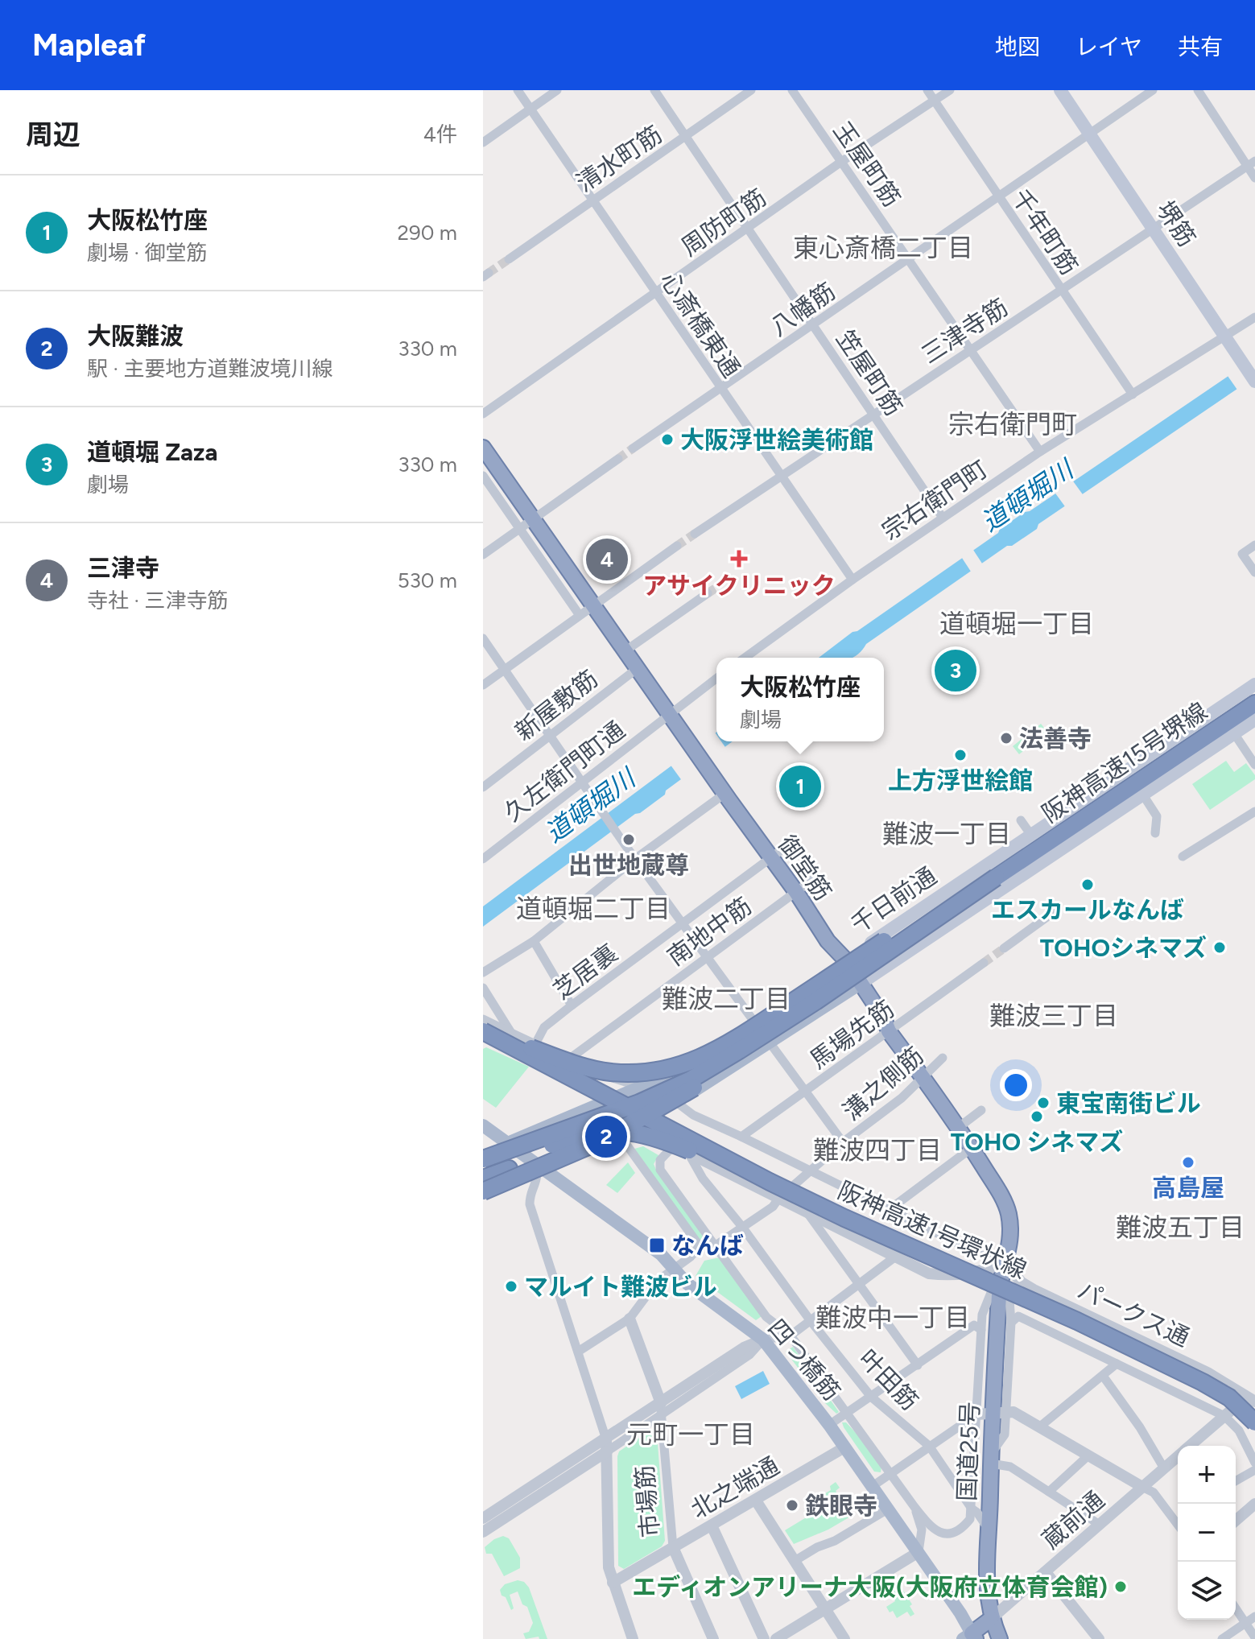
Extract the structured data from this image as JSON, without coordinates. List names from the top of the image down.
{
  "streets": {
    "highway": [
      "阪神高速15号堺線",
      "御堂筋",
      "阪神高速1号環状線",
      "国道25号"
    ],
    "main road": ["堺筋", "千日前通", "四つ橋筋"],
    "street": [
      "清水町筋",
      "玉屋町筋",
      "周防町筋",
      "千年町筋",
      "八幡筋",
      "心斎橋東通",
      "三津寺筋",
      "笠屋町筋",
      "宗右衛門町",
      "新屋敷筋",
      "久左衛門町通",
      "南地中筋",
      "芝居裏",
      "馬場先筋",
      "溝之側筋",
      "パークス通",
      "叶田筋",
      "北之端通",
      "市場筋",
      "蔵前通"
    ]
  },
  "crossings": [
    ["清水町筋", "心斎橋東通"],
    ["清水町筋", "笠屋町筋"],
    ["玉屋町筋", "周防町筋"],
    ["玉屋町筋", "八幡筋"],
    ["玉屋町筋", "三津寺筋"],
    ["玉屋町筋", "宗右衛門町"],
    ["周防町筋", "千年町筋"],
    ["周防町筋", "心斎橋東通"],
    ["周防町筋", "笠屋町筋"],
    ["堺筋", "八幡筋"],
    ["堺筋", "三津寺筋"],
    ["堺筋", "宗右衛門町"],
    ["千年町筋", "八幡筋"],
    ["千年町筋", "三津寺筋"],
    ["千年町筋", "宗右衛門町"],
    ["八幡筋", "心斎橋東通"],
    ["八幡筋", "笠屋町筋"],
    ["心斎橋東通", "三津寺筋"],
    ["心斎橋東通", "宗右衛門町"],
    ["三津寺筋", "笠屋町筋"],
    ["笠屋町筋", "宗右衛門町"],
    ["新屋敷筋", "御堂筋"],
    ["久左衛門町通", "御堂筋"],
    ["御堂筋", "千日前通"],
    ["御堂筋", "南地中筋"],
    ["御堂筋", "芝居裏"],
    ["御堂筋", "馬場先筋"],
    ["御堂筋", "溝之側筋"],
    ["御堂筋", "パークス通"],
    ["御堂筋", "国道25号"],
    ["溝之側筋", "叶田筋"],
    ["パークス通", "国道25号"],
    ["パークス通", "蔵前通"],
    ["四つ橋筋", "北之端通"],
    ["叶田筋", "国道25号"],
    ["国道25号", "蔵前通"],
    ["北之端通", "市場筋"]
  ],
  "districts": [
    "東心斎橋二丁目",
    "宗右衛門町",
    "道頓堀一丁目",
    "難波一丁目",
    "道頓堀二丁目",
    "難波二丁目",
    "難波三丁目",
    "難波四丁目",
    "難波五丁目",
    "難波中一丁目",
    "元町一丁目"
  ],
  "water": ["道頓堀川"],
  "places": {
    "other": [
      "大阪浮世絵美術館",
      "法善寺",
      "上方浮世絵館",
      "出世地蔵尊",
      "エスカールなんば",
      "TOHOシネマズ",
      "東宝南街ビル",
      "TOHO シネマズ",
      "高島屋",
      "マルイト難波ビル",
      "鉄眼寺",
      "エディオンアリーナ大阪(大阪府立体育会館)"
    ],
    "health": ["アサイクリニック"],
    "transit": ["なんば"]
  },
  "page": {
    "header": "Mapleaf",
    "nav": ["地図", "レイヤ", "共有"],
    "heading": ["周辺", "4件"],
    "list": [
      {
        "mark": "1",
        "name": "大阪松竹座",
        "note": "劇場 · 御堂筋",
        "value": "290 m"
      },
      {
        "mark": "2",
        "name": "大阪難波",
        "note": "駅 · 主要地方道難波境川線",
        "value": "330 m"
      },
      {
        "mark": "3",
        "name": "道頓堀 Zaza",
        "note": "劇場",
        "value": "330 m"
      },
      {
        "mark": "4",
        "name": "三津寺",
        "note": "寺社 · 三津寺筋",
        "value": "530 m"
      }
    ],
    "pins": [
      "4",
      "3",
      "1",
      "2"
    ],
    "popup": ["大阪松竹座", "劇場"],
    "map_buttons": ["+", "−"]
  }
}
